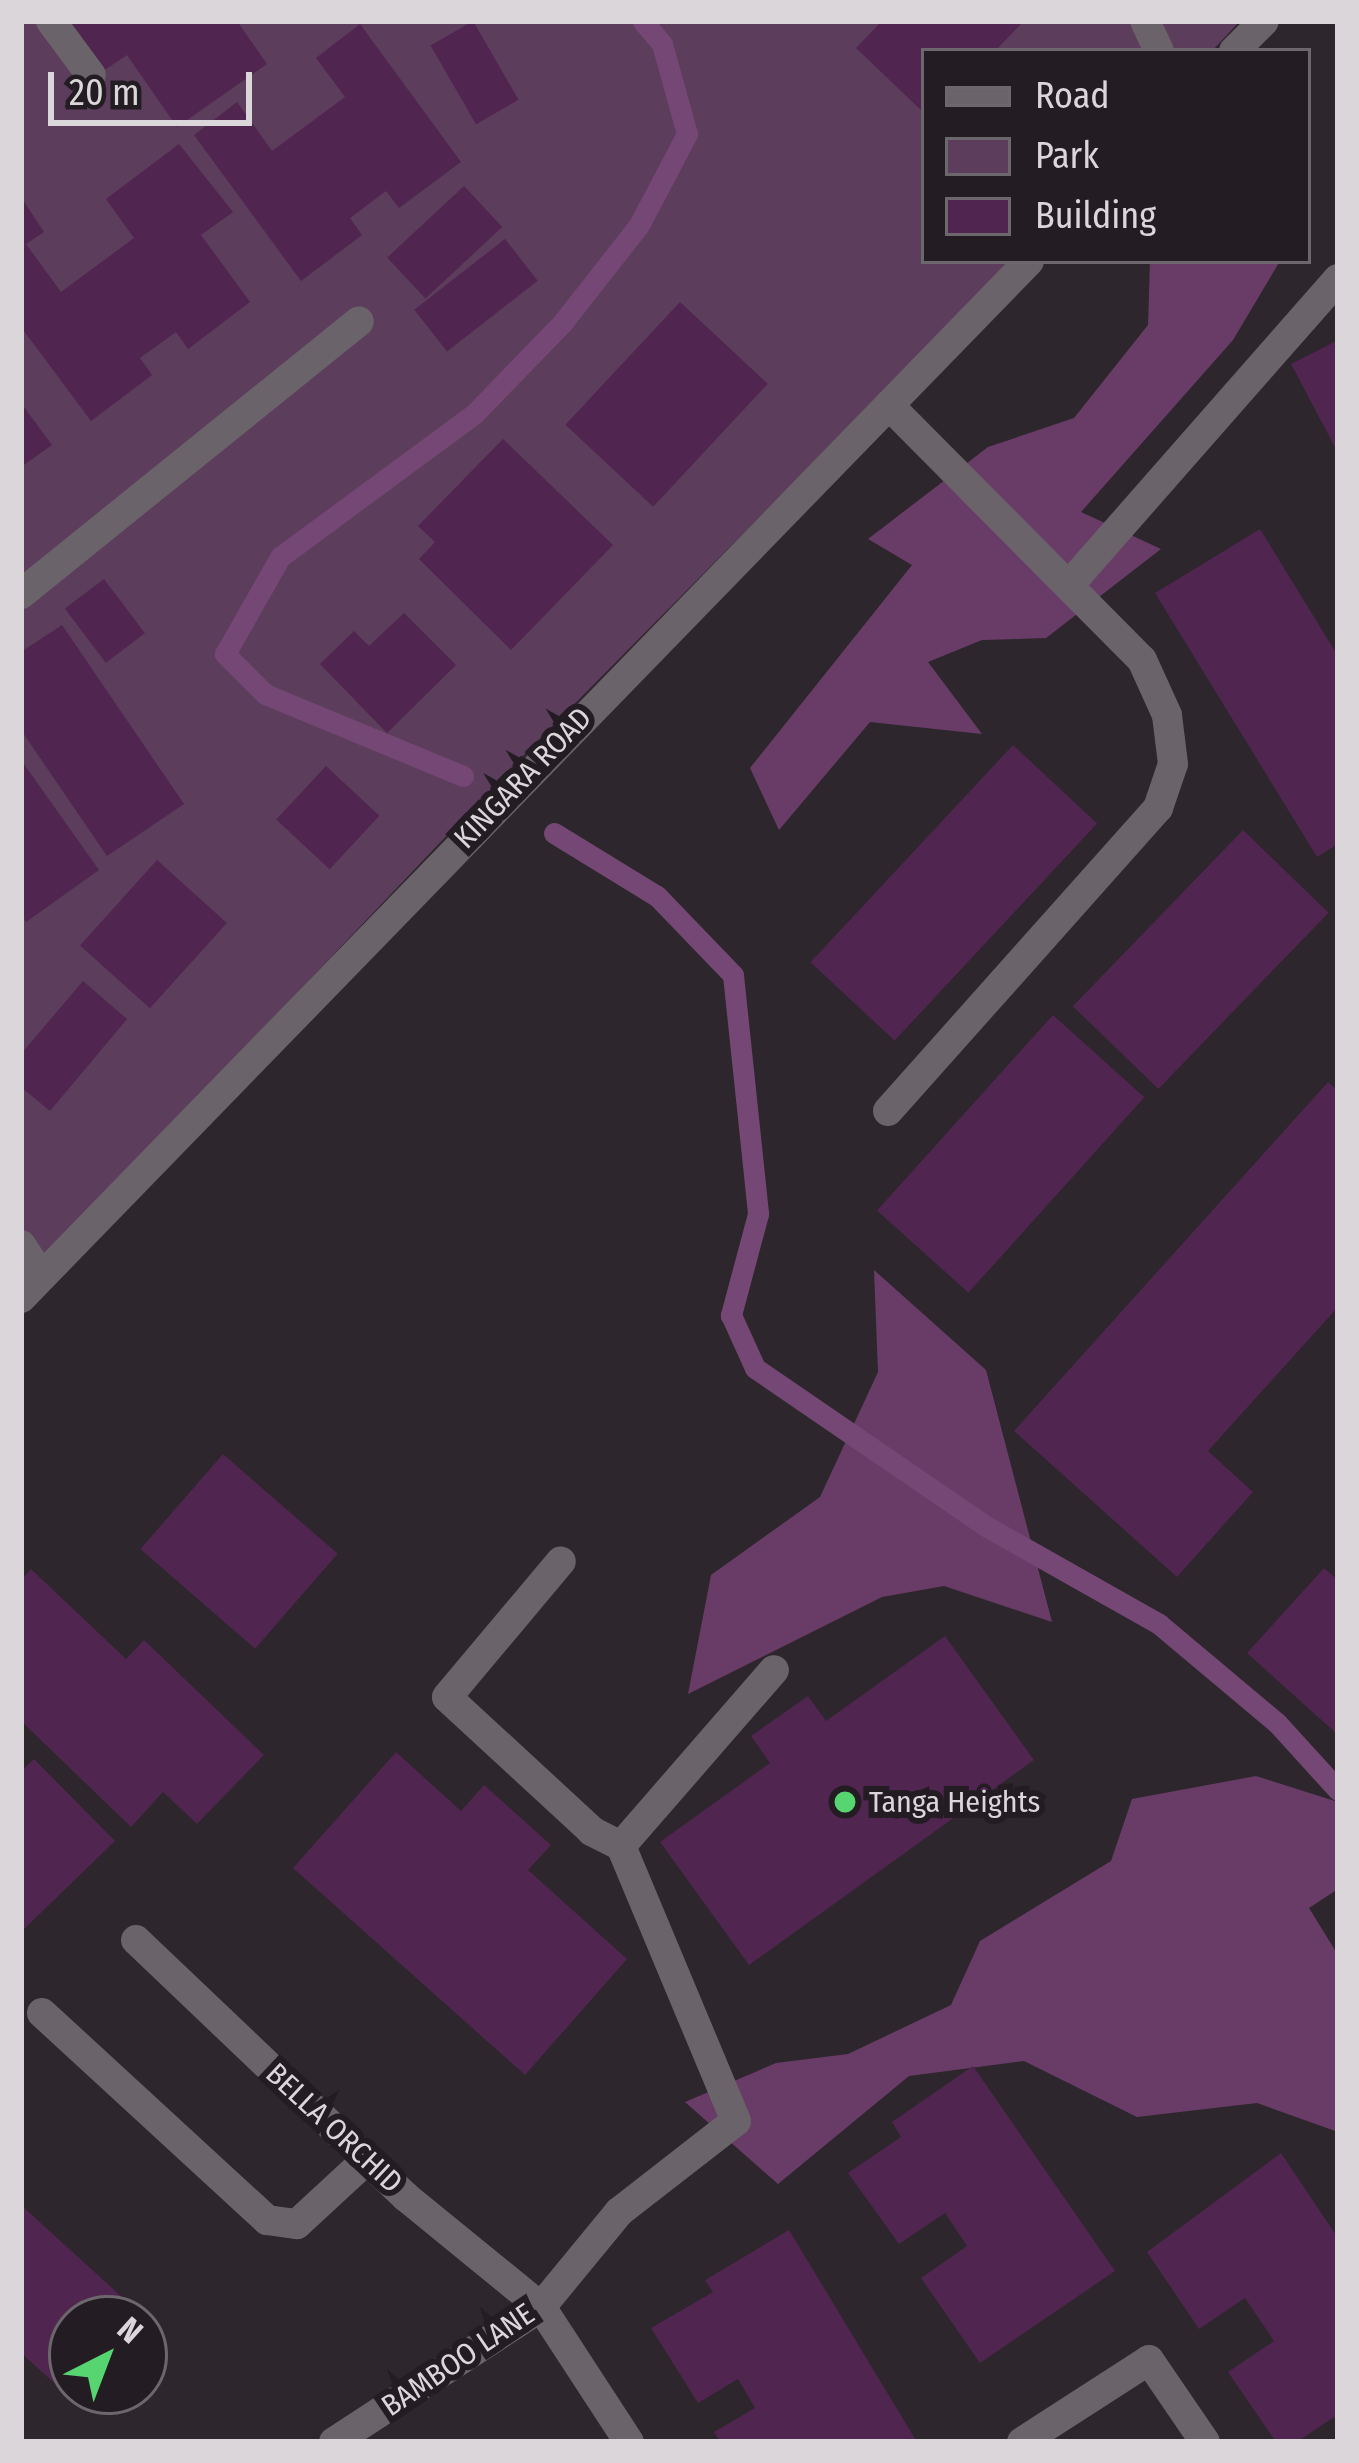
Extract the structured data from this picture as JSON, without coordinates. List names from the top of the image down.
{
  "streets": {
    "street": ["KINGARA ROAD", "BELLA ORCHID", "BAMBOO LANE"]
  },
  "crossings": [
    ["BELLA ORCHID", "BAMBOO LANE"]
  ],
  "places": ["Tanga Heights"],
  "legend": ["Road", "Park", "Building"],
  "scale_bar": "20 m",
  "north": "top right"
}
